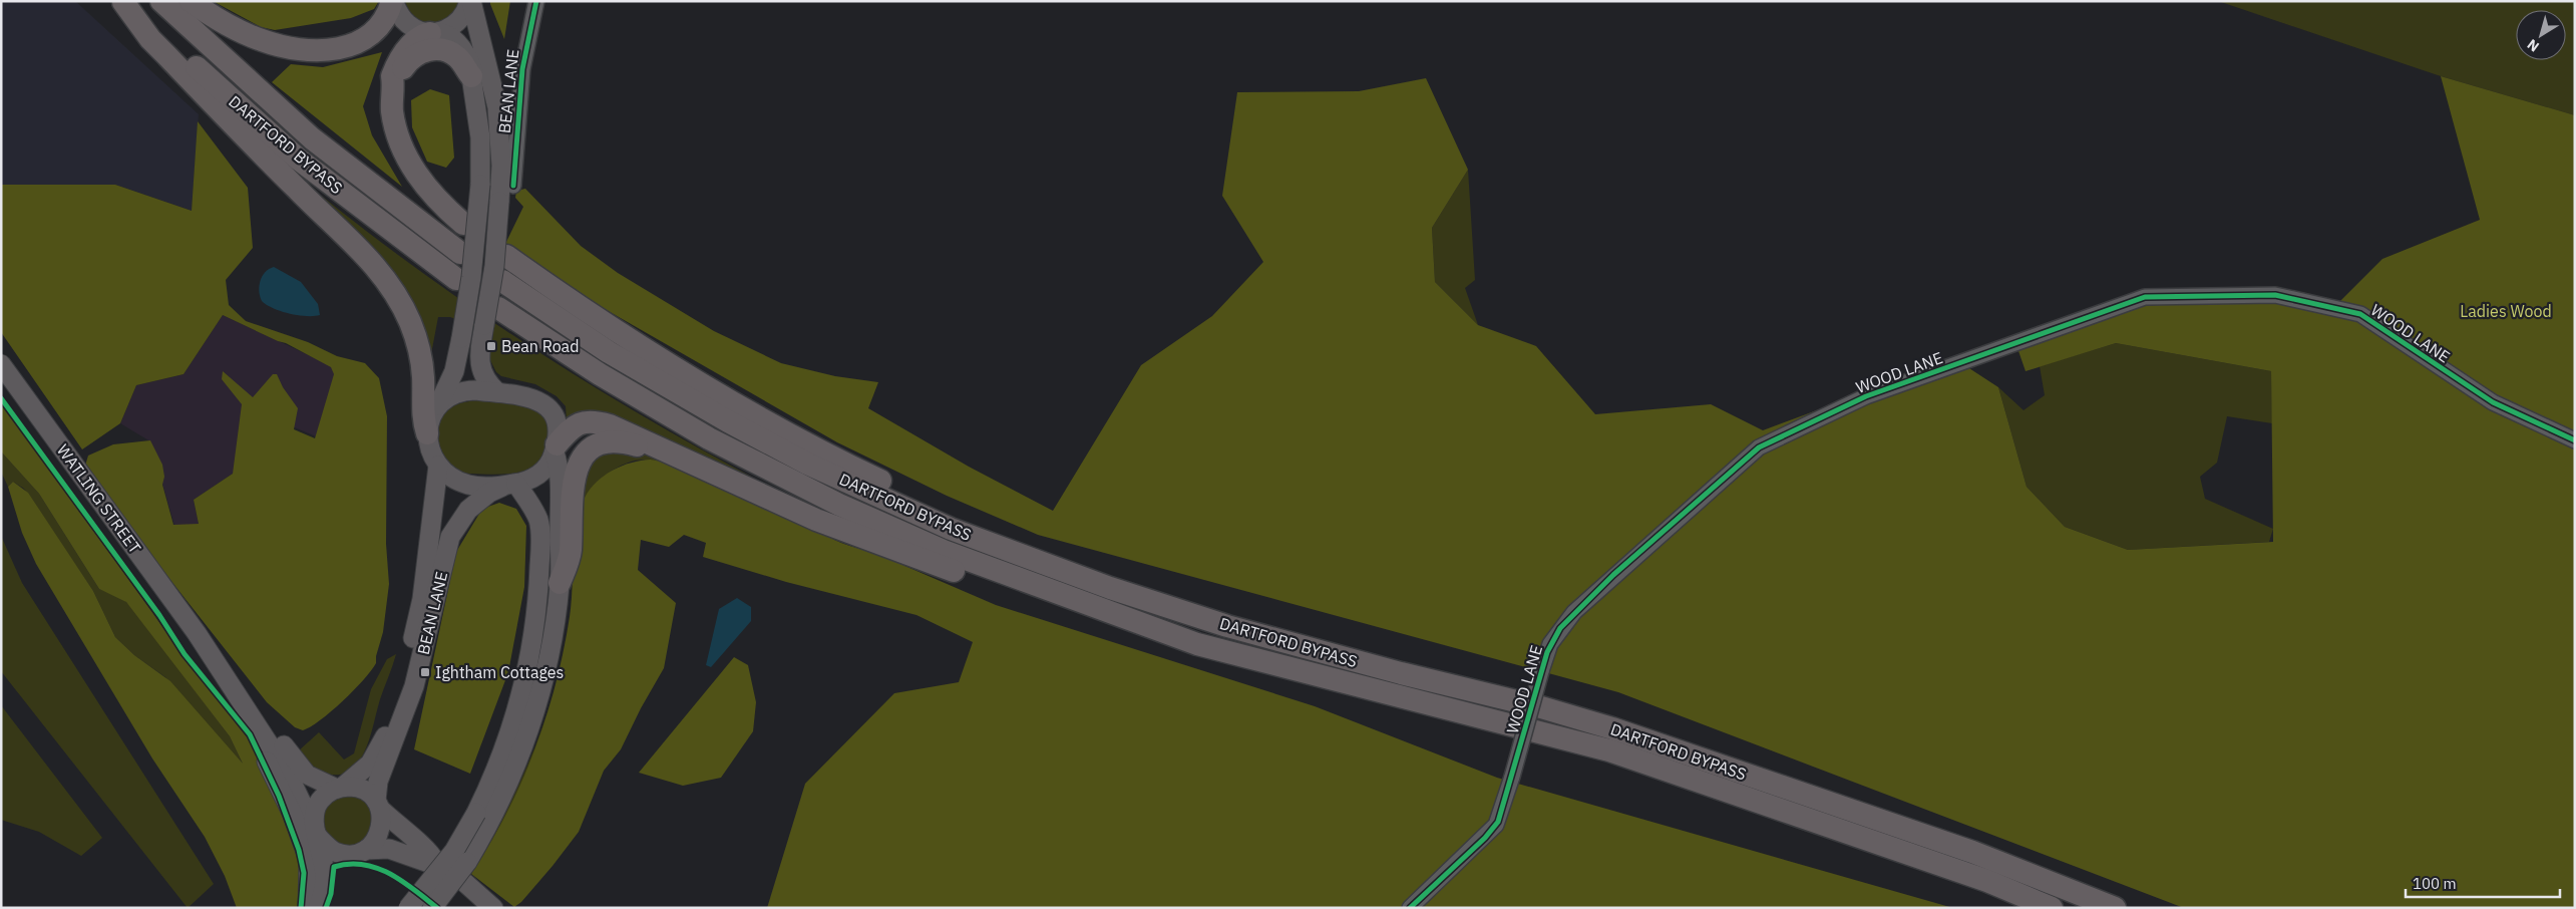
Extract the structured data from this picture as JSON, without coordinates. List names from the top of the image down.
{
  "streets": {
    "highway": ["DARTFORD BYPASS"],
    "main road": ["BEAN LANE", "WATLING STREET"],
    "street": ["WOOD LANE"]
  },
  "crossings": [
    ["BEAN LANE", "DARTFORD BYPASS"],
    ["BEAN LANE", "WATLING STREET"]
  ],
  "parks": ["Ladies Wood"],
  "places": {
    "transit": ["Bean Road", "Ightham Cottages"]
  },
  "scale_bar": "100 m",
  "north": "bottom left"
}
